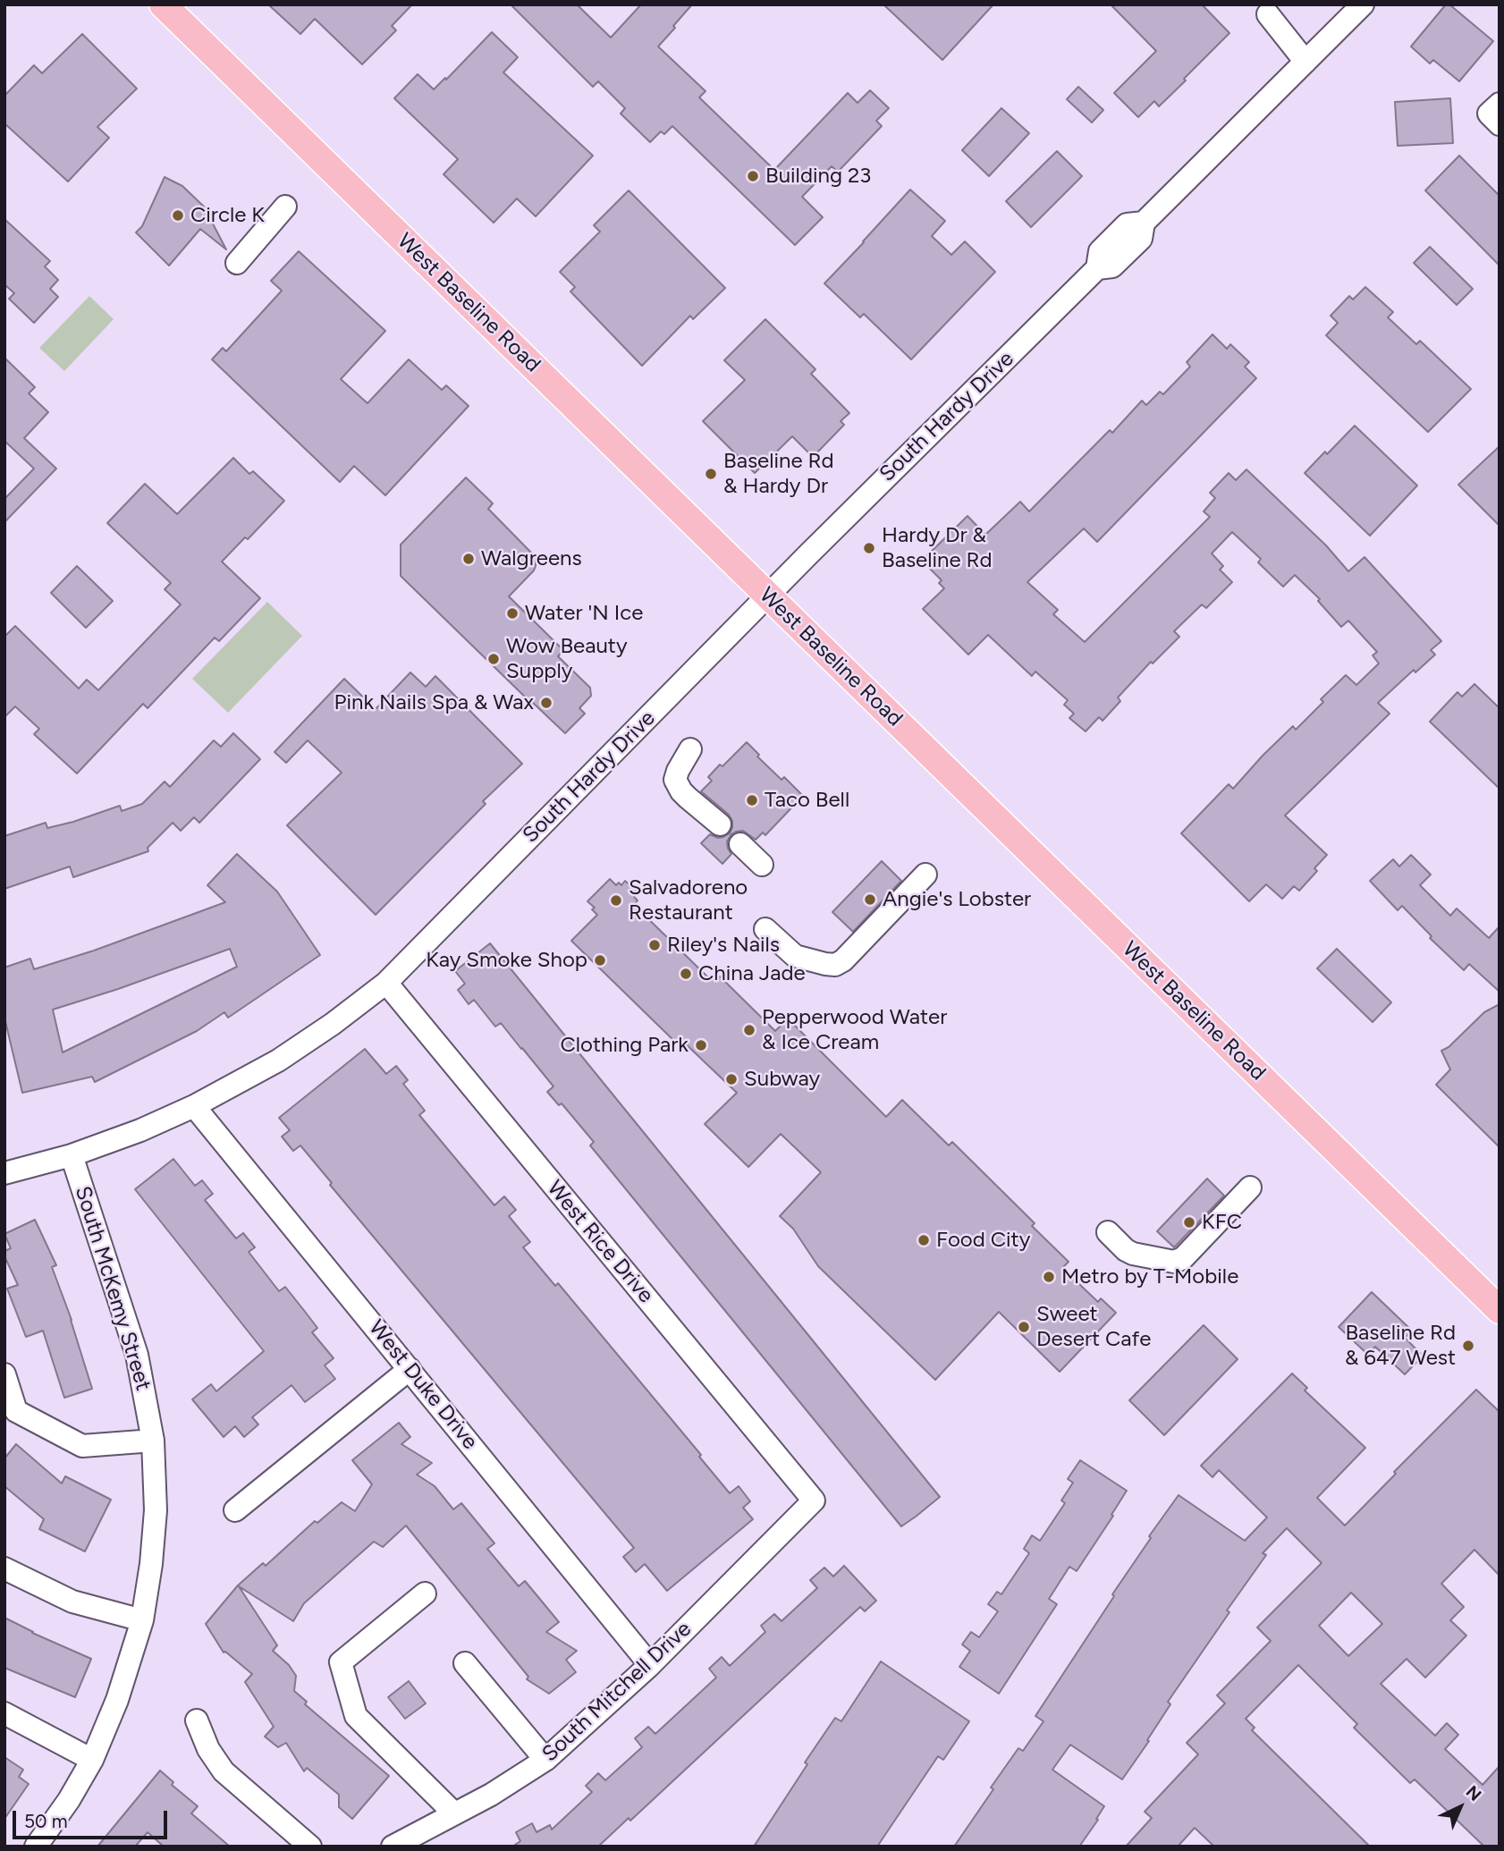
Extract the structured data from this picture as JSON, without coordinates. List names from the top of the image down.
{
  "streets": {
    "main road": ["West Baseline Road"],
    "street": [
      "South Hardy Drive",
      "West Rice Drive",
      "South McKemy Street",
      "West Duke Drive",
      "South Mitchell Drive"
    ]
  },
  "crossings": [
    ["West Baseline Road", "South Hardy Drive"],
    ["South Hardy Drive", "West Rice Drive"],
    ["South Hardy Drive", "South McKemy Street"],
    ["South Hardy Drive", "West Duke Drive"],
    ["West Rice Drive", "South Mitchell Drive"],
    ["West Duke Drive", "South Mitchell Drive"]
  ],
  "places": [
    "Building 23",
    "Circle K",
    "Baseline Rd & Hardy Dr",
    "Hardy Dr & Baseline Rd",
    "Walgreens",
    "Water 'N Ice",
    "Wow Beauty Supply",
    "Pink Nails Spa & Wax",
    "Taco Bell",
    "Angie's Lobster",
    "Salvadoreno Restaurant",
    "Riley's Nails",
    "Kay Smoke Shop",
    "China Jade",
    "Pepperwood Water & Ice Cream",
    "Clothing Park",
    "Subway",
    "KFC",
    "Food City",
    "Metro by T-Mobile",
    "Sweet Desert Cafe",
    "Baseline Rd & 647 West"
  ],
  "scale_bar": "50 m",
  "north": "top right"
}
